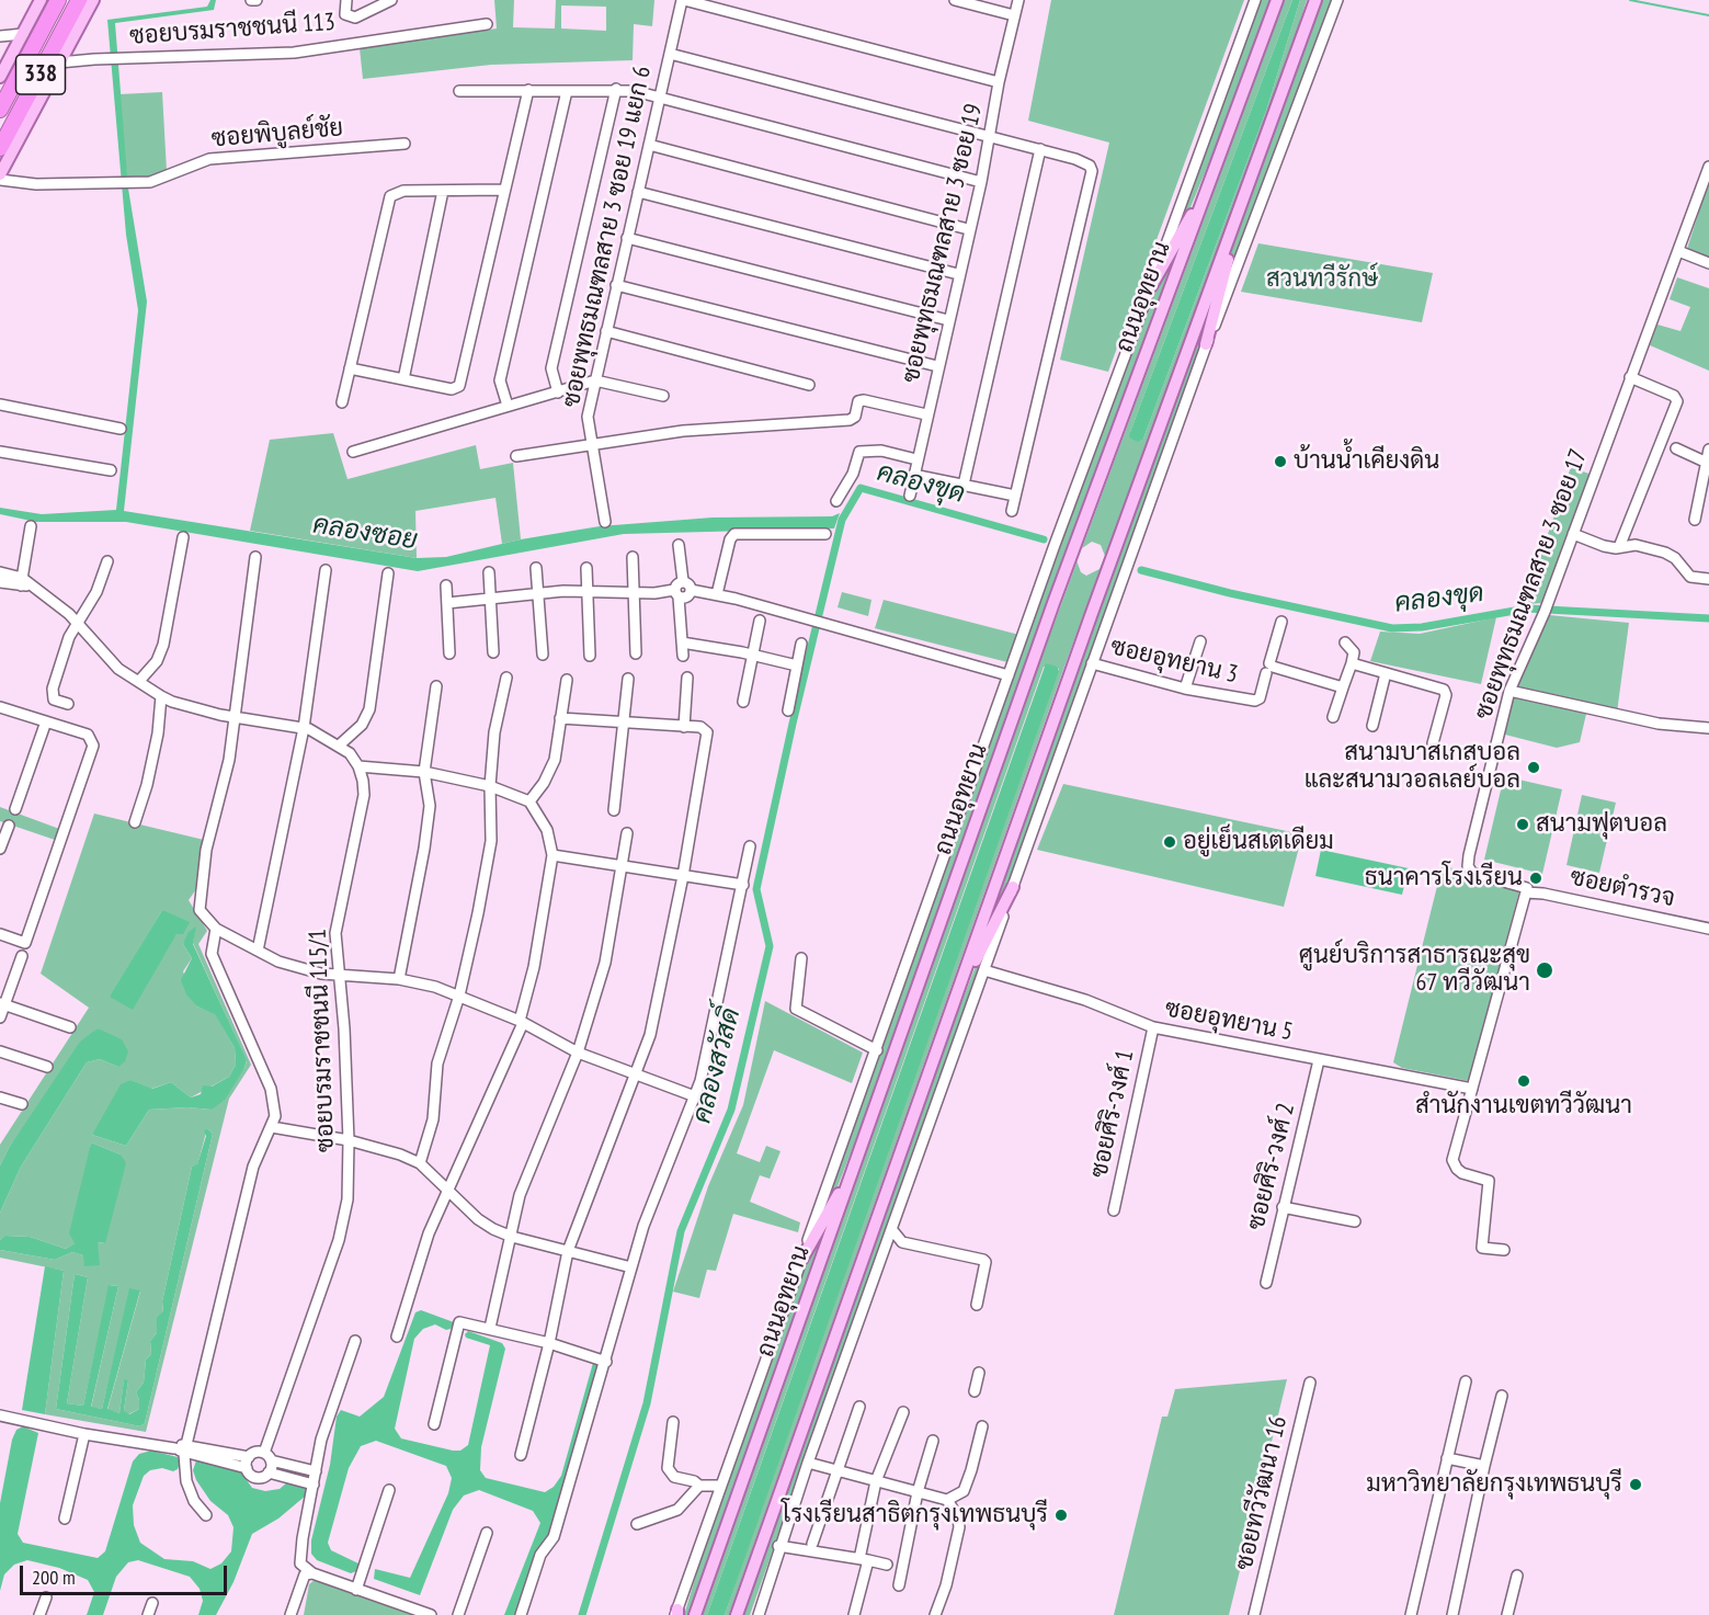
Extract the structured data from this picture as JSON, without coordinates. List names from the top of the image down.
{
  "streets": {
    "highway": ["338"],
    "main road": ["ถนนอุทยาน"],
    "street": [
      "ซอยบรมราชชนนี 113",
      "ซอยพิบูลย์ชัย",
      "ซอยพุทธมณฑลสาย 3 ซอย 19 แยก 6",
      "ซอยพุทธมณฑลสาย 3 ซอย 19",
      "ซอยพุทธมณฑลสาย 3 ซอย 17",
      "ซอยอุทยาน 3",
      "ซอยตำรวจ",
      "ซอยอุทยาน 5",
      "ซอยบรมราชชนนี 115/1",
      "ซอยศิริ-วงศ์ 1",
      "ซอยศิริ-วงศ์ 2",
      "ซอยทวีวัฒนา 16"
    ]
  },
  "crossings": [
    ["ซอยบรมราชชนนี 113", "338"],
    ["ซอยพุทธมณฑลสาย 3 ซอย 17", "ซอยตำรวจ"],
    ["ซอยอุทยาน 5", "ซอยศิริ-วงศ์ 1"],
    ["ซอยอุทยาน 5", "ซอยศิริ-วงศ์ 2"]
  ],
  "water": ["คลองขุด", "คลองซอย", "คลองสวัสดิ์"],
  "parks": ["สวนทวีรักษ์"],
  "places": [
    "บ้านน้ำเคียงดิน",
    "สนามบาสเกสบอล และสนามวอลเลย์บอล",
    "สนามฟุตบอล",
    "อยู่เย็นสเตเดียม",
    "ธนาคารโรงเรียน",
    "ศูนย์บริการสาธารณะสุข 67 ทวีวัฒนา",
    "สำนักงานเขตทวีวัฒนา",
    "มหาวิทยาลัยกรุงเทพธนบุรี",
    "โรงเรียนสาธิตกรุงเทพธนบุรี"
  ],
  "scale_bar": "200 m"
}
